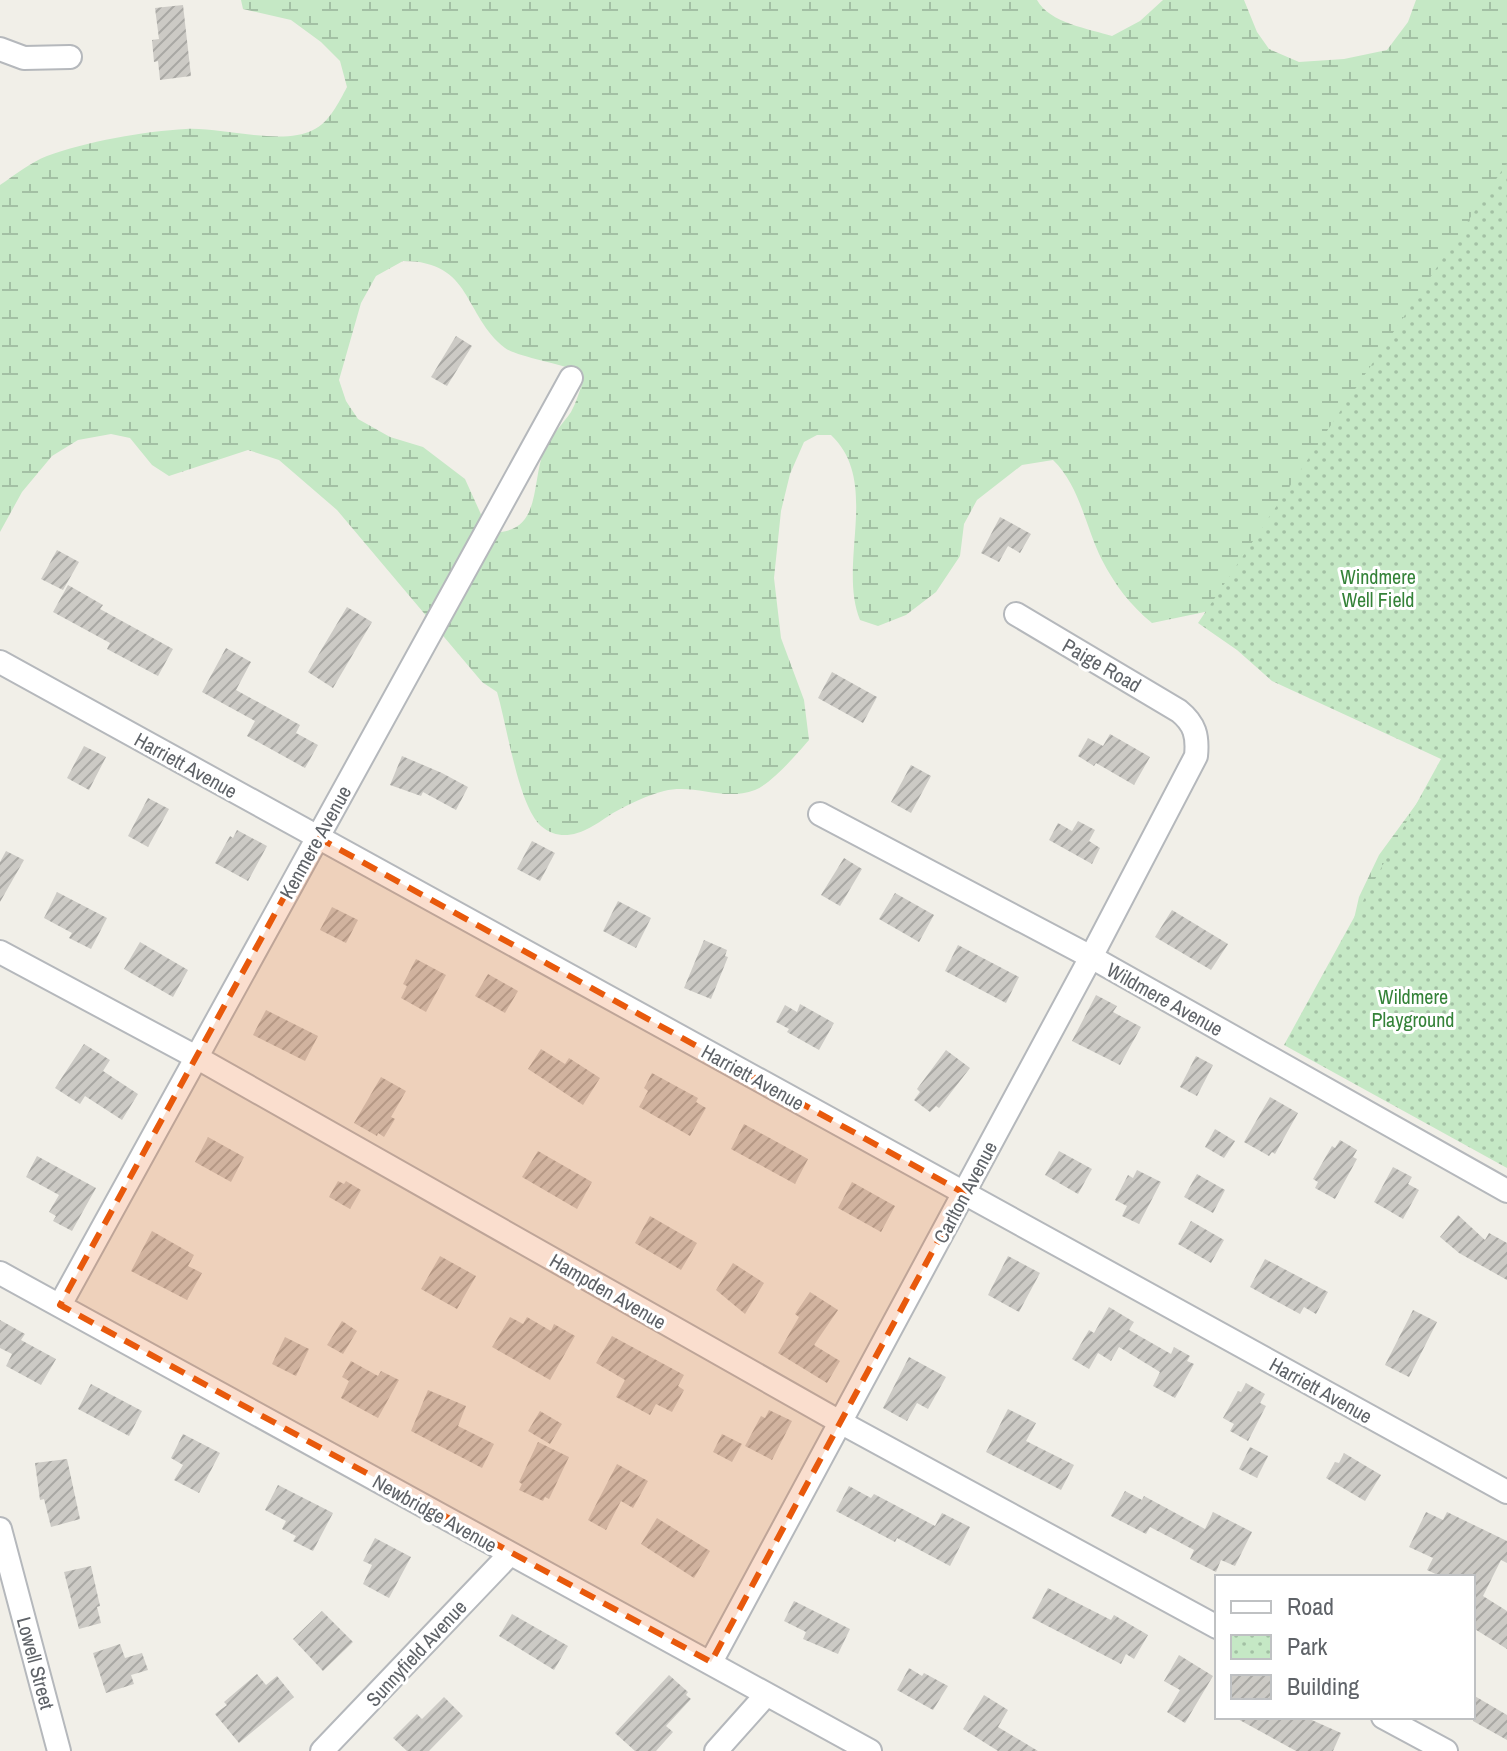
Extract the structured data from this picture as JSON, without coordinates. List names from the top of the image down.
{
  "streets": {
    "street": [
      "Paige Road",
      "Harriett Avenue",
      "Kenmere Avenue",
      "Wildmere Avenue",
      "Carlton Avenue",
      "Hampden Avenue",
      "Newbridge Avenue",
      "Sunnyfield Avenue",
      "Lowell Street"
    ]
  },
  "crossings": [
    ["Paige Road", "Carlton Avenue"],
    ["Harriett Avenue", "Kenmere Avenue"],
    ["Harriett Avenue", "Carlton Avenue"],
    ["Kenmere Avenue", "Hampden Avenue"],
    ["Kenmere Avenue", "Newbridge Avenue"],
    ["Wildmere Avenue", "Carlton Avenue"],
    ["Carlton Avenue", "Hampden Avenue"],
    ["Carlton Avenue", "Newbridge Avenue"],
    ["Newbridge Avenue", "Sunnyfield Avenue"]
  ],
  "parks": ["Windmere Well Field", "Wildmere Playground"],
  "legend": ["Road", "Park", "Building"]
}
